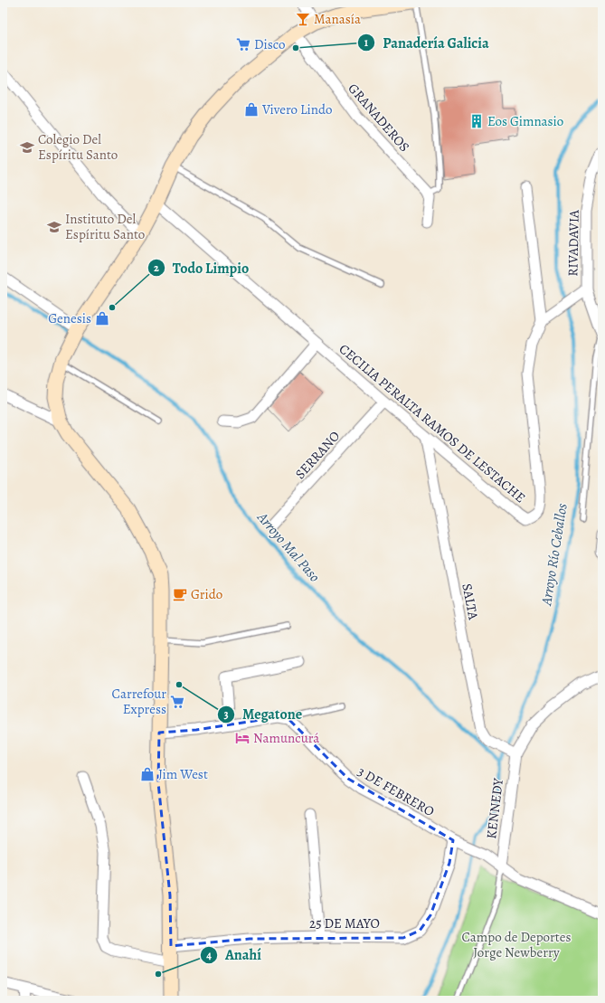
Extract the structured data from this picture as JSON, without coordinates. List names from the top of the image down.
{
  "streets": {
    "street": [
      "GRANADEROS",
      "RIVADAVIA",
      "CECILIA PERALTA RAMOS DE LESTACHE",
      "SERRANO",
      "SALTA",
      "3 DE FEBRERO",
      "KENNEDY",
      "25 DE MAYO"
    ]
  },
  "crossings": [
    ["RIVADAVIA", "CECILIA PERALTA RAMOS DE LESTACHE"],
    ["CECILIA PERALTA RAMOS DE LESTACHE", "SERRANO"],
    ["CECILIA PERALTA RAMOS DE LESTACHE", "SALTA"],
    ["SALTA", "KENNEDY"],
    ["3 DE FEBRERO", "KENNEDY"],
    ["3 DE FEBRERO", "25 DE MAYO"]
  ],
  "water": ["Arroyo Mal Paso", "Arroyo Río Ceballos"],
  "parks": ["Campo de Deportes Jorge Newberry"],
  "places": {
    "bar": ["Manasía"],
    "supermarket": ["Disco", "Carrefour Express"],
    "other": [
      "Panadería Galicia",
      "Todo Limpio",
      "Megatone",
      "Anahí"
    ],
    "shop": ["Vivero Lindo", "Genesis", "Jim West"],
    "building": ["Eos Gimnasio"],
    "school or university": ["Colegio Del Espíritu Santo", "Instituto Del Espíritu Santo"],
    "cafe": ["Grido"],
    "hotel": ["Namuncurá"]
  }
}
